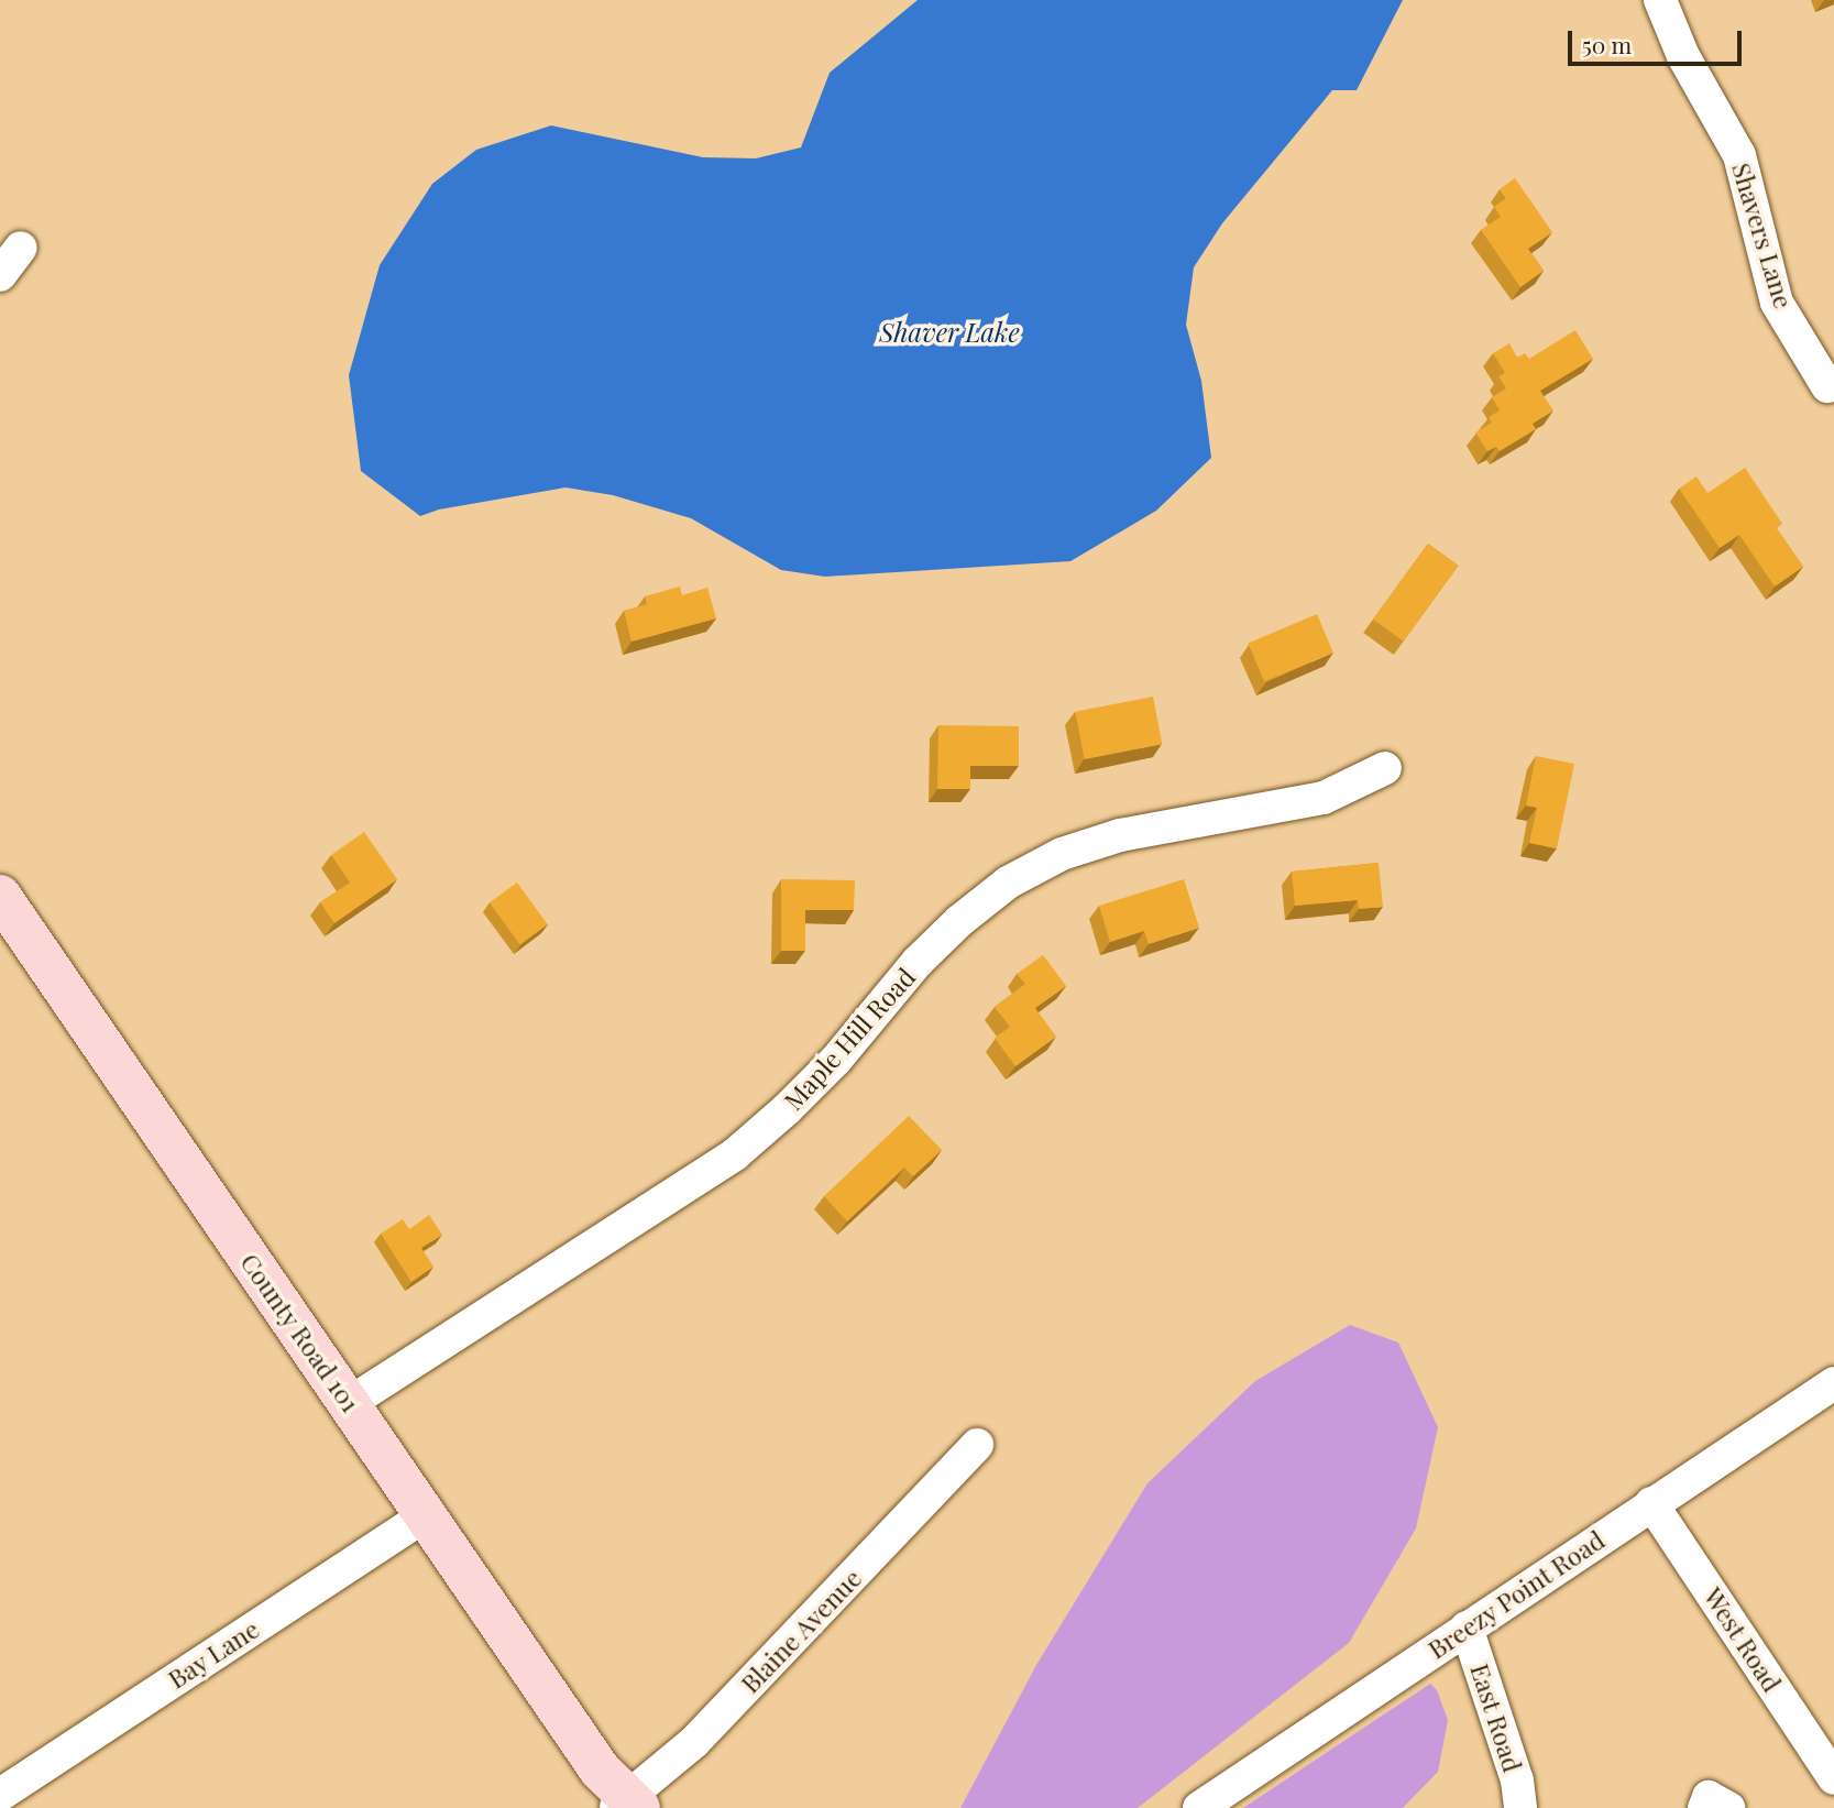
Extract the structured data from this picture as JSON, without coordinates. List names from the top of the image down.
{
  "streets": {
    "main road": ["County Road 101"],
    "street": [
      "Shavers Lane",
      "Maple Hill Road",
      "Breezy Point Road",
      "Blaine Avenue",
      "West Road",
      "Bay Lane",
      "East Road"
    ]
  },
  "crossings": [
    ["Maple Hill Road", "County Road 101"],
    ["County Road 101", "Blaine Avenue"],
    ["County Road 101", "Bay Lane"],
    ["Breezy Point Road", "West Road"],
    ["Breezy Point Road", "East Road"]
  ],
  "water": ["Shaver Lake"],
  "scale_bar": "50 m"
}
